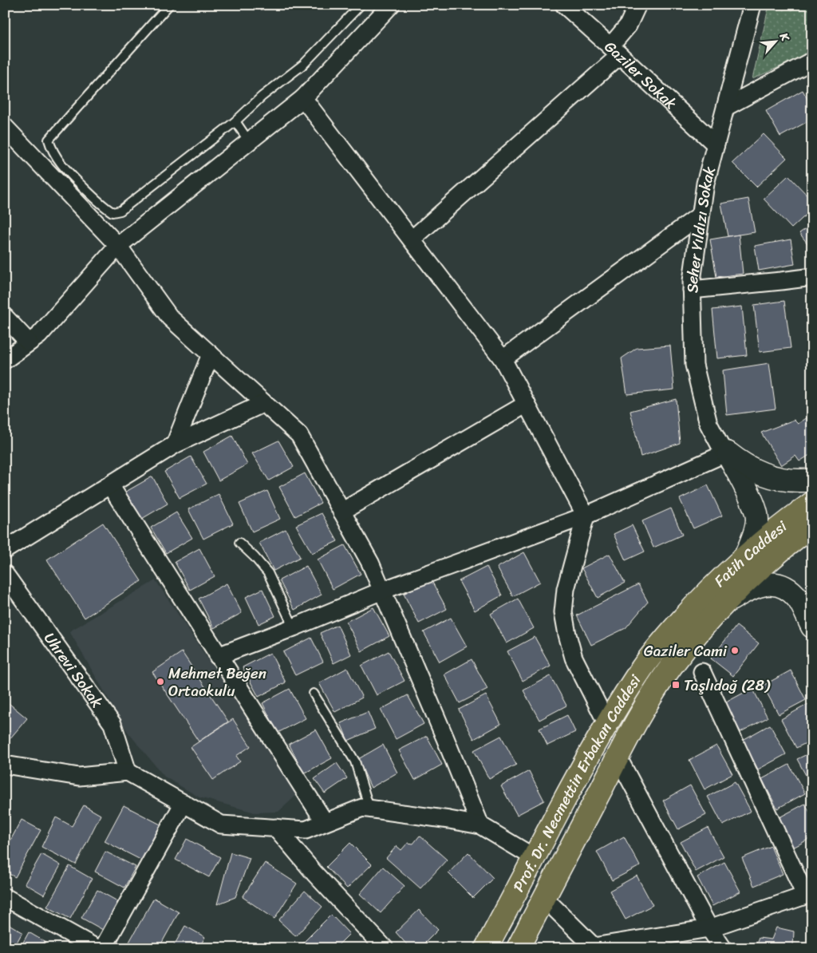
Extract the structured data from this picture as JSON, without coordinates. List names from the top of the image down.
{
  "streets": {
    "main road": ["Fatih Caddesi", "Prof. Dr. Necmettin Erbakan Caddesi"],
    "street": ["Gaziler Sokak", "Seher Yıldızı Sokak", "Uhrevi Sokak"]
  },
  "crossings": [
    ["Gaziler Sokak", "Seher Yıldızı Sokak"],
    ["Fatih Caddesi", "Prof. Dr. Necmettin Erbakan Caddesi"]
  ],
  "places": {
    "other": ["Gaziler Cami", "Mehmet Beğen Ortaokulu"],
    "transit": ["Taşlıdağ (28)"]
  },
  "north": "top right"
}
